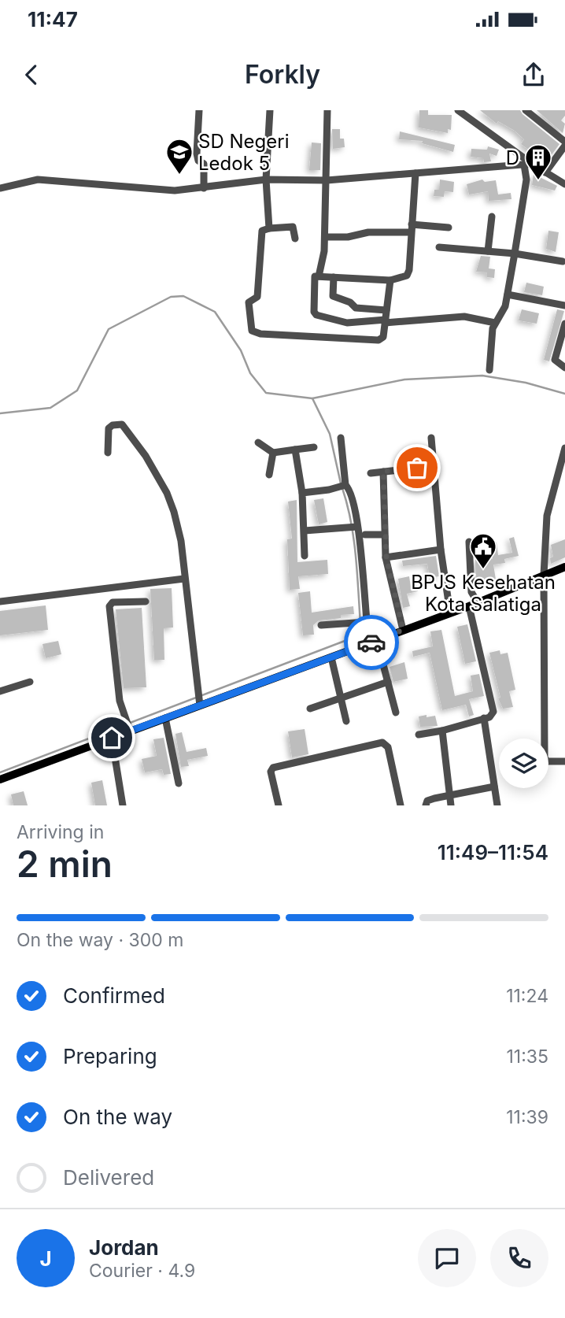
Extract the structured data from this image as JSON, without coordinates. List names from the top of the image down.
{
  "places": {
    "school or university": ["SD Negeri Ledok 5"],
    "building": ["D"],
    "public building": ["BPJS Kesehatan Kota Salatiga"]
  },
  "page": {
    "status": "11:47",
    "header": "Forkly",
    "heading": ["2 min", "Arriving in", "11:49–11:54"],
    "panel": ["Jordan", "Courier · 4.9"],
    "bar": "On the way · 300 m",
    "list": [
      ["Confirmed", "11:24"],
      ["Preparing", "11:35"],
      ["On the way", "11:39"],
      "Delivered"
    ],
    "round": "J"
  }
}
